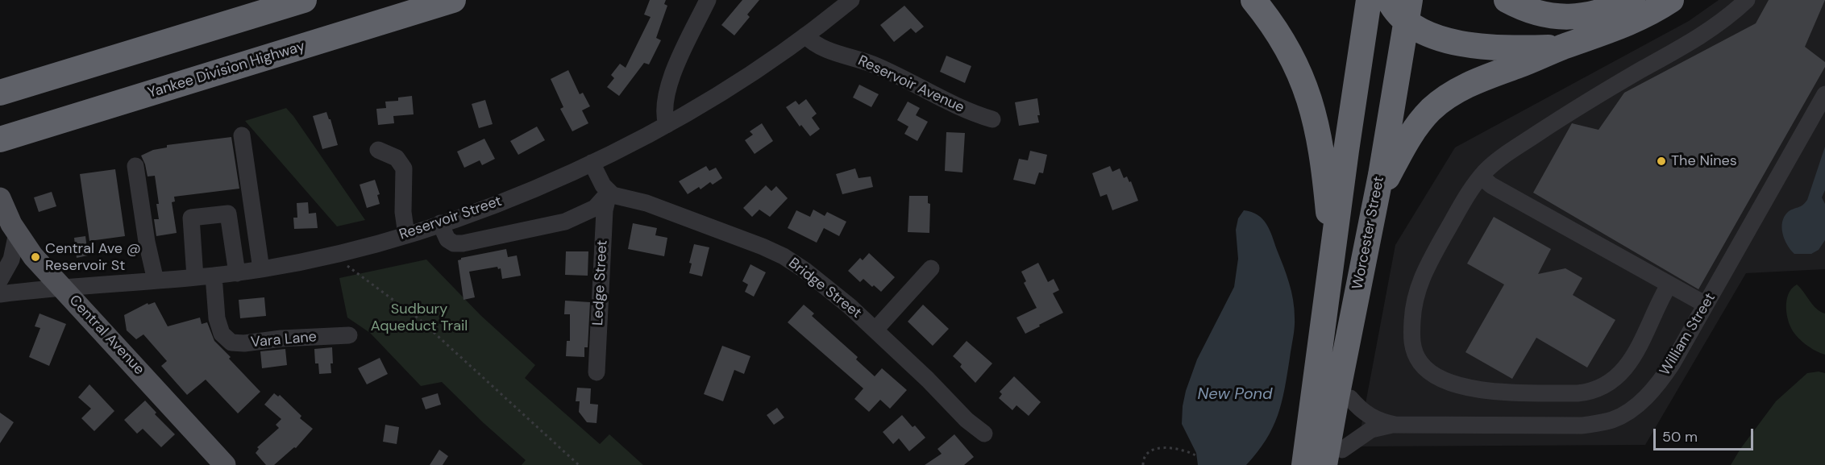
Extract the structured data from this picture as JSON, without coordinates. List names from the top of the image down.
{
  "streets": {
    "highway": ["Yankee Division Highway", "Worcester Street"],
    "main road": ["Central Avenue"],
    "street": [
      "Reservoir Avenue",
      "Reservoir Street",
      "Ledge Street",
      "Bridge Street",
      "William Street",
      "Vara Lane"
    ]
  },
  "crossings": [
    ["Reservoir Avenue", "Reservoir Street"],
    ["Reservoir Street", "Central Avenue"],
    ["Reservoir Street", "Vara Lane"],
    ["Worcester Street", "William Street"],
    ["Ledge Street", "Bridge Street"]
  ],
  "water": ["New Pond"],
  "parks": ["Sudbury Aqueduct Trail"],
  "places": ["The Nines", "Central Ave @ Reservoir St"],
  "scale_bar": "50 m"
}
